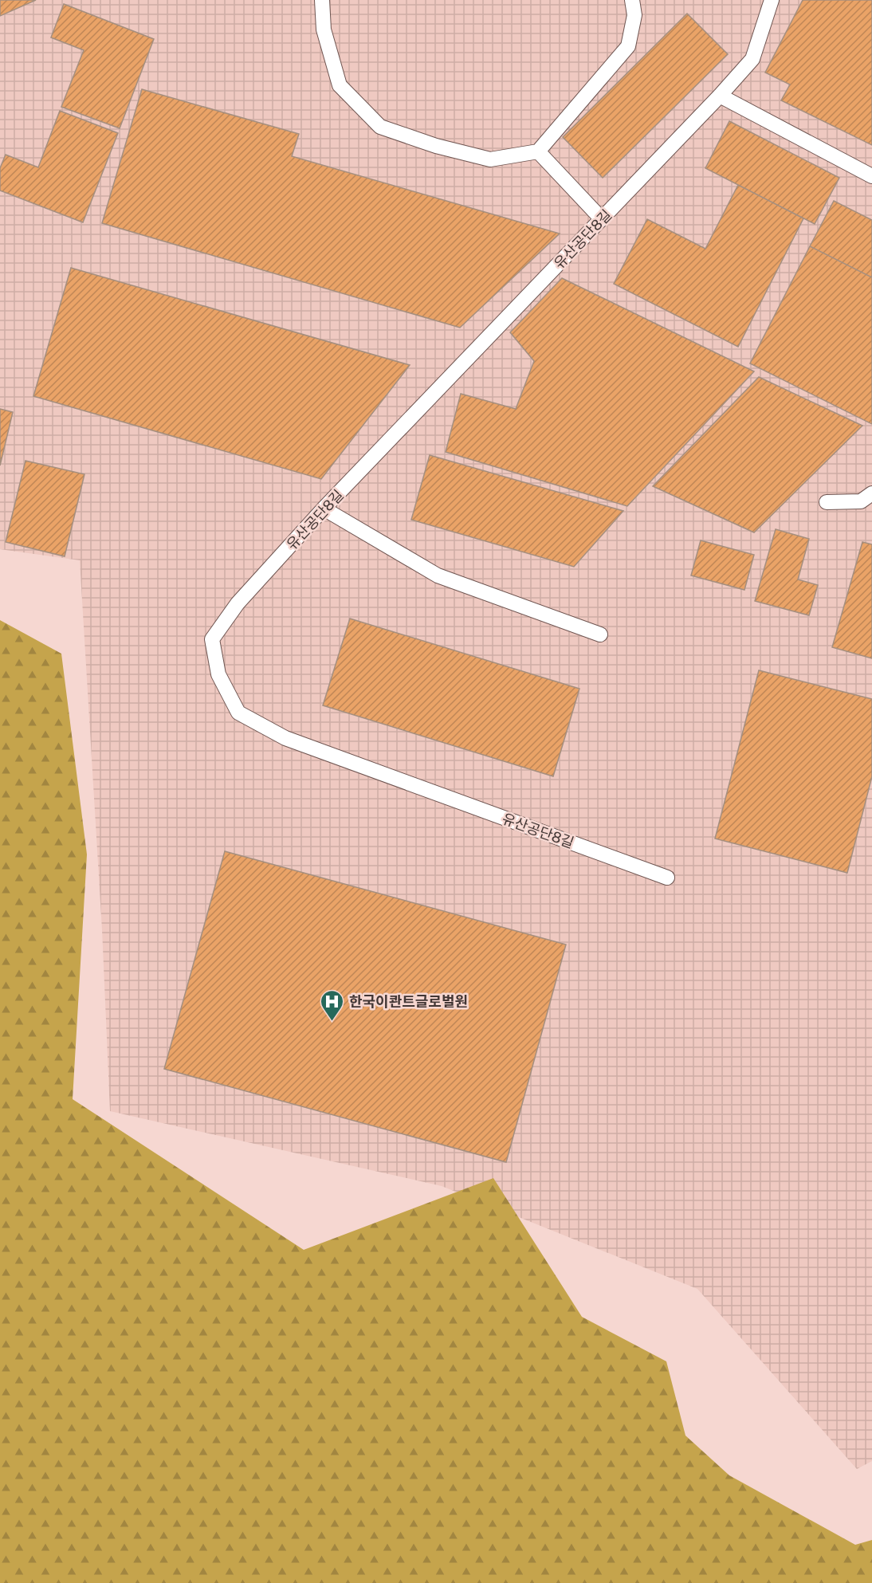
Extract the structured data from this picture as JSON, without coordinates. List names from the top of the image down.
{
  "streets": {
    "lane": ["유산공단8길"]
  },
  "places": {
    "hospital": ["한국이콴트글로벌원"]
  }
}
